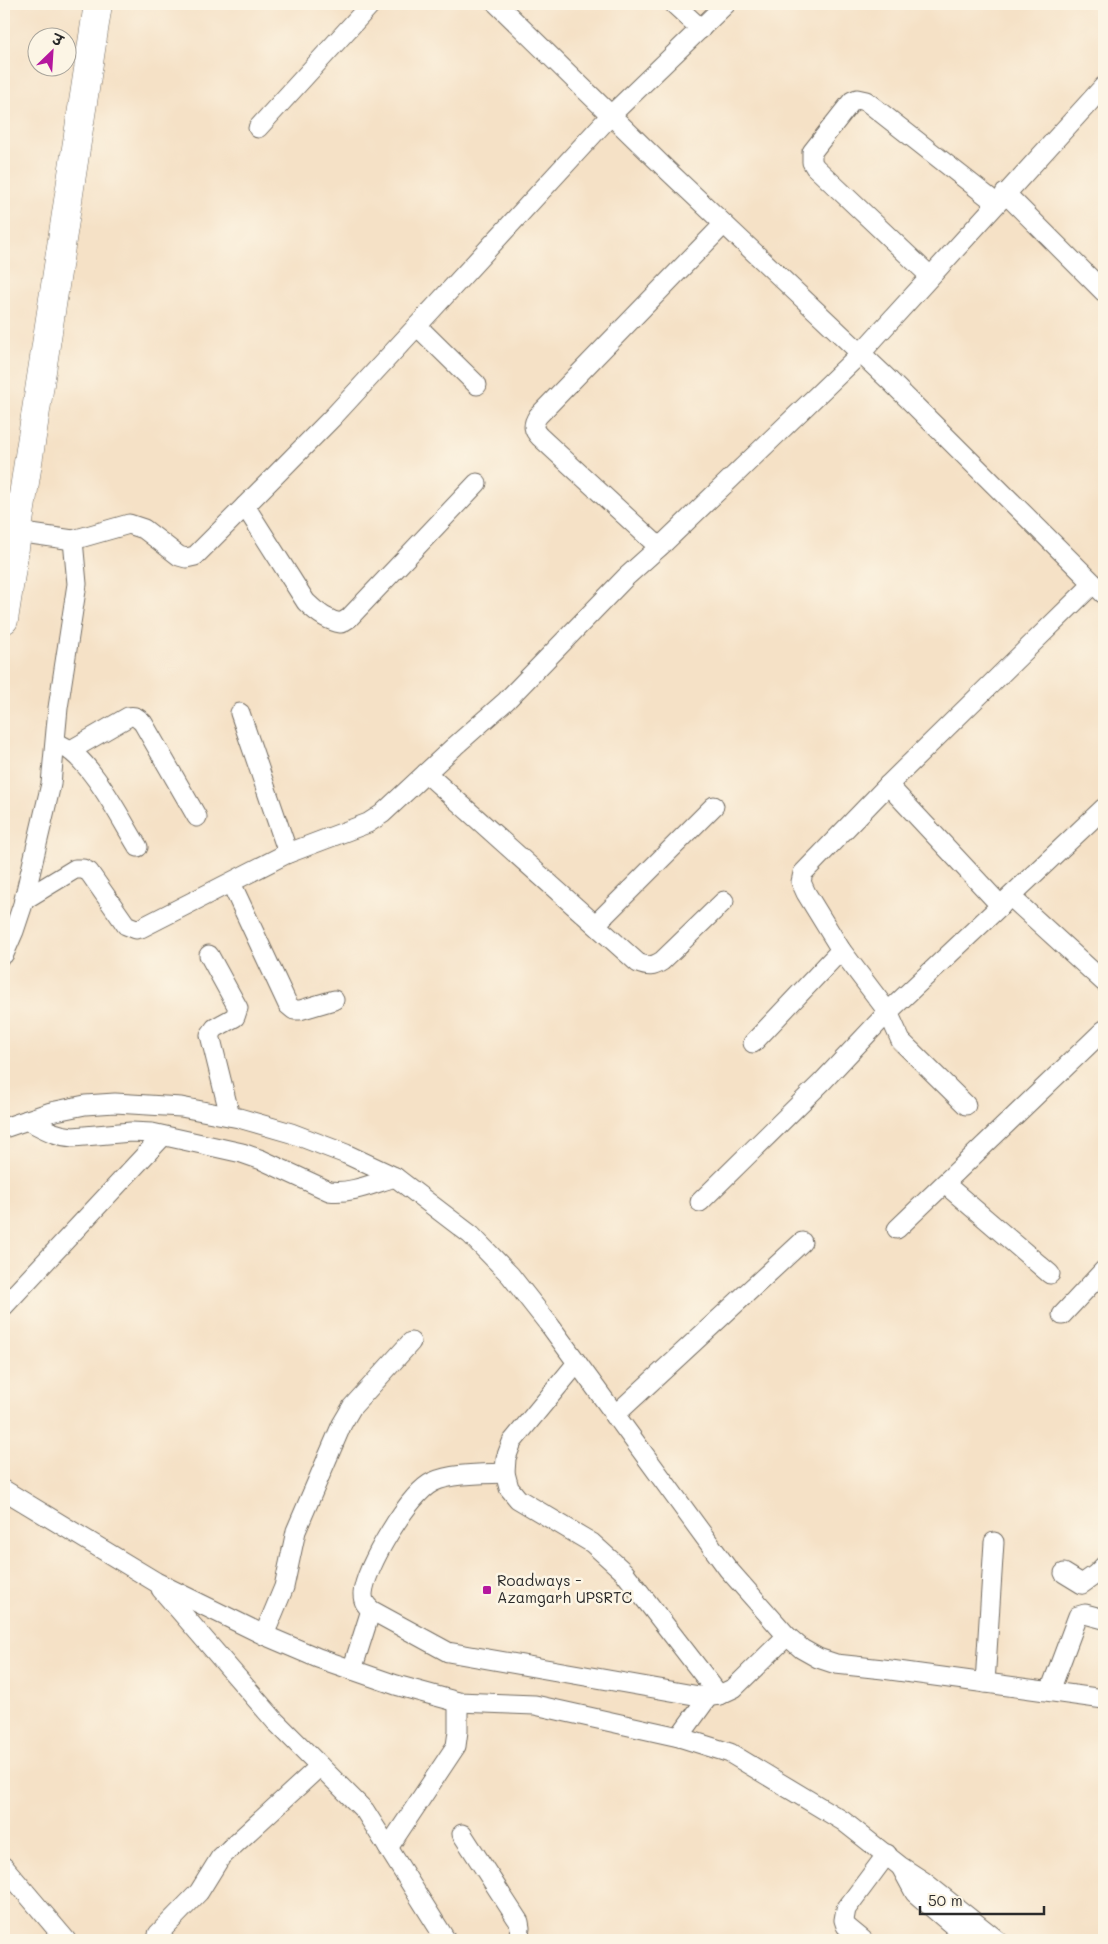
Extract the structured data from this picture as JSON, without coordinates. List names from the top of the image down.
{
  "places": {
    "transit": ["Roadways - Azamgarh UPSRTC"]
  },
  "scale_bar": "50 m",
  "north": "top right"
}
